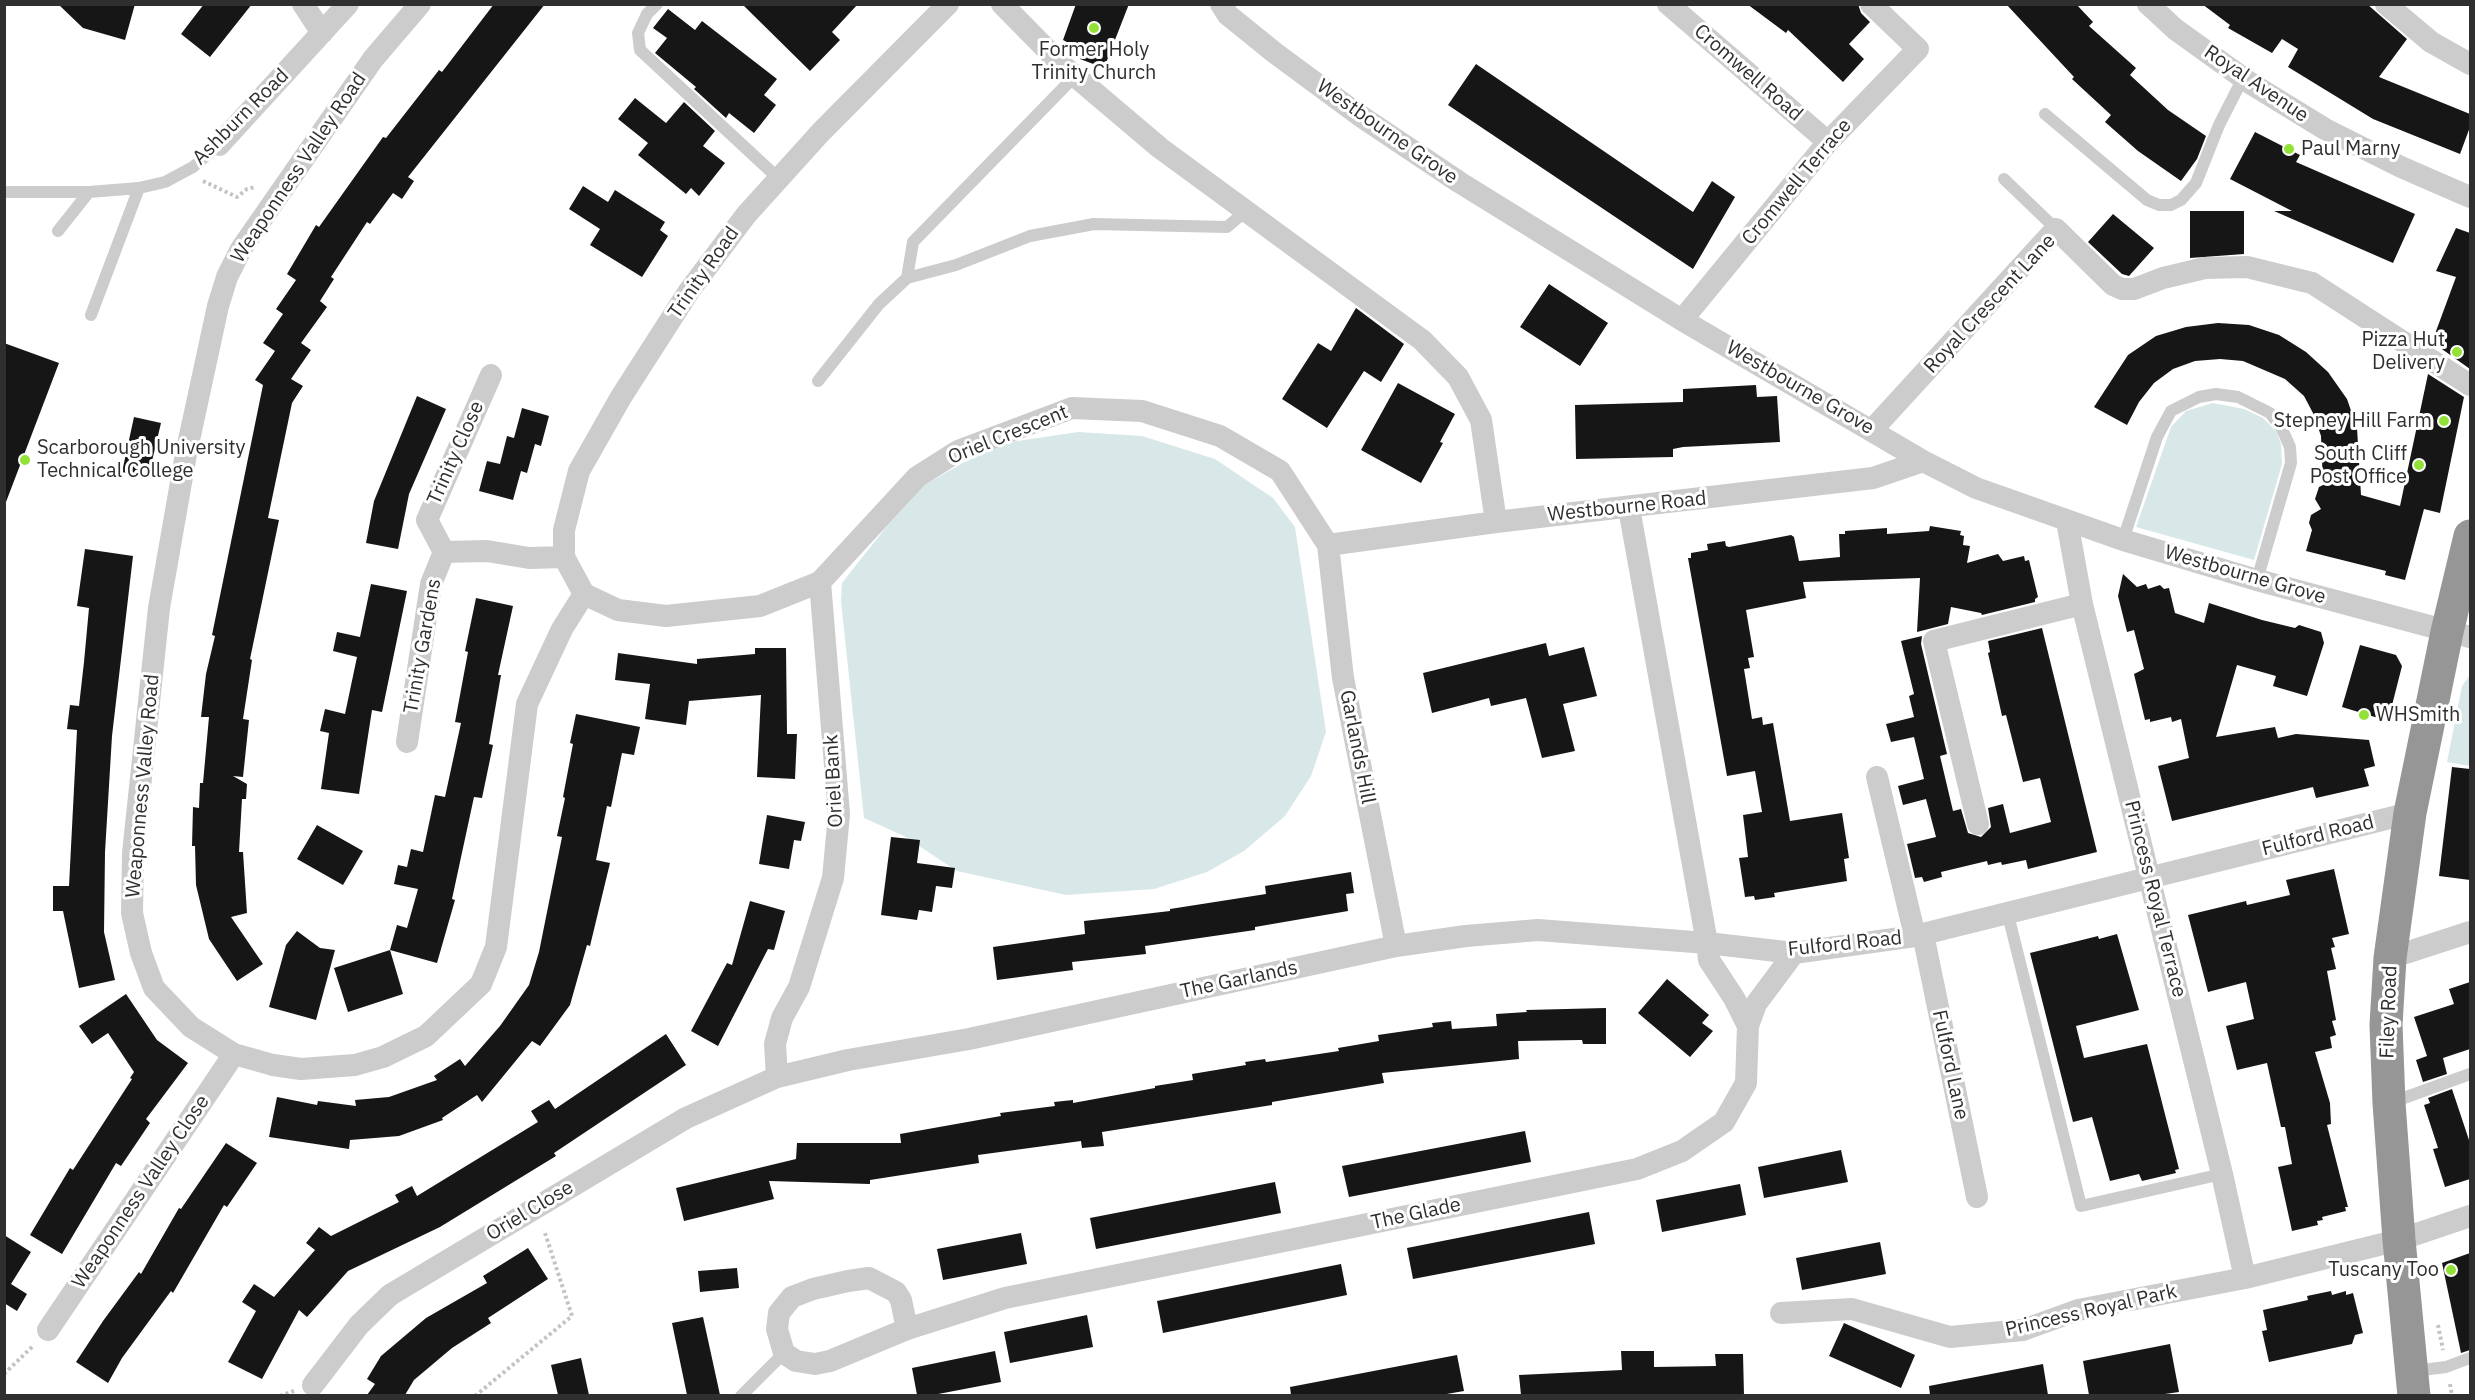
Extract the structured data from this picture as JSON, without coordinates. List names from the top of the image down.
{
  "streets": {
    "highway": ["Filey Road"],
    "street": [
      "Cromwell Road",
      "Royal Avenue",
      "Ashburn Road",
      "Westbourne Grove",
      "Weaponness Valley Road",
      "Cromwell Terrace",
      "Trinity Road",
      "Royal Crescent Lane",
      "Oriel Crescent",
      "Trinity Close",
      "Westbourne Road",
      "Trinity Gardens",
      "Garlands Hill",
      "Oriel Bank",
      "Fulford Road",
      "Princess Royal Terrace",
      "The Garlands",
      "Fulford Lane",
      "Weaponness Valley Close",
      "Oriel Close",
      "The Glade",
      "Princess Royal Park"
    ]
  },
  "crossings": [
    ["Cromwell Road", "Cromwell Terrace"],
    ["Westbourne Grove", "Cromwell Terrace"],
    ["Westbourne Grove", "Royal Crescent Lane"],
    ["Westbourne Grove", "Westbourne Road"],
    ["Westbourne Grove", "Princess Royal Terrace"],
    ["Westbourne Grove", "Filey Road"],
    ["Weaponness Valley Road", "Trinity Road"],
    ["Weaponness Valley Road", "Oriel Crescent"],
    ["Weaponness Valley Road", "Weaponness Valley Close"],
    ["Trinity Road", "Oriel Crescent"],
    ["Oriel Crescent", "Westbourne Road"],
    ["Oriel Crescent", "Garlands Hill"],
    ["Oriel Crescent", "Oriel Bank"],
    ["Trinity Close", "Trinity Gardens"],
    ["Westbourne Road", "Garlands Hill"],
    ["Garlands Hill", "The Garlands"],
    ["Oriel Bank", "The Garlands"],
    ["Oriel Bank", "Oriel Close"],
    ["Fulford Road", "Princess Royal Terrace"],
    ["Fulford Road", "The Garlands"],
    ["Fulford Road", "Filey Road"],
    ["Fulford Road", "Fulford Lane"],
    ["Fulford Road", "The Glade"],
    ["Princess Royal Terrace", "Princess Royal Park"],
    ["The Garlands", "Oriel Close"],
    ["The Garlands", "The Glade"],
    ["Filey Road", "Princess Royal Park"]
  ],
  "places": [
    "Former Holy Trinity Church",
    "Paul Marny",
    "Pizza Hut Delivery",
    "Stepney Hill Farm",
    "Scarborough University Technical College",
    "South Cliff Post Office",
    "WHSmith",
    "Tuscany Too"
  ]
}
